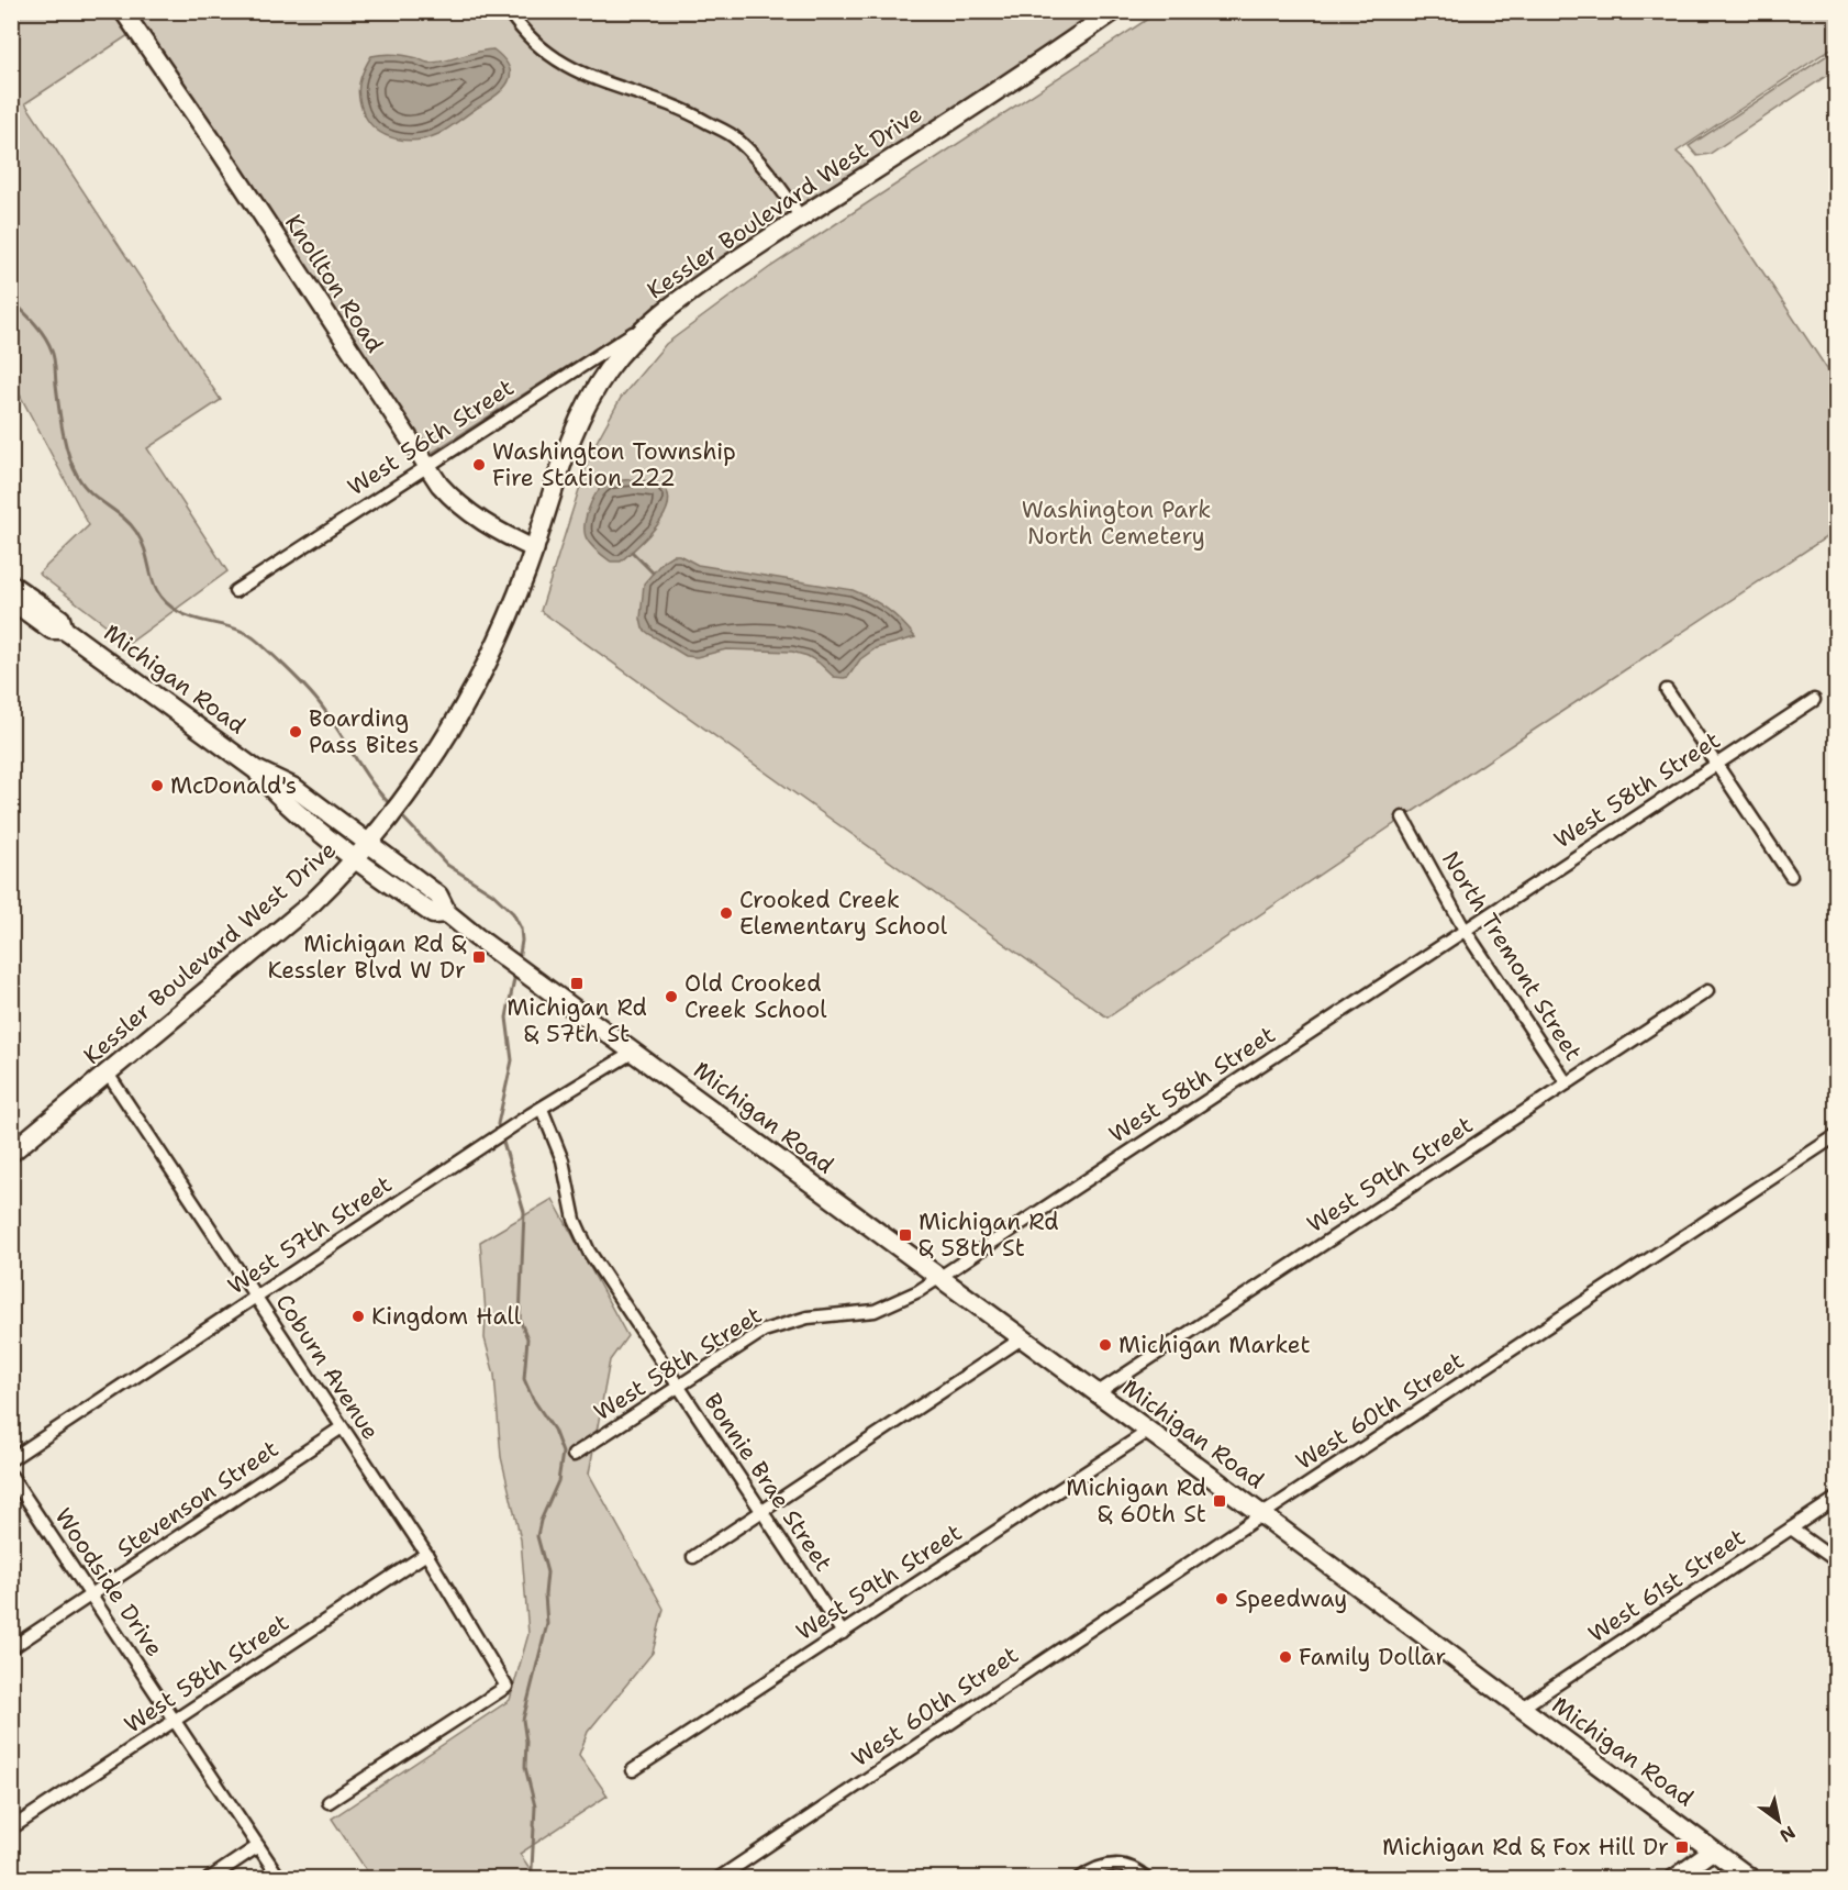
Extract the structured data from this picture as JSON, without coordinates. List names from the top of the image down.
{
  "streets": {
    "main road": ["Kessler Boulevard West Drive", "Michigan Road"],
    "street": [
      "Knollton Road",
      "West 56th Street",
      "West 58th Street",
      "North Tremont Street",
      "West 59th Street",
      "West 57th Street",
      "Coburn Avenue",
      "West 60th Street",
      "Bonnie Brae Street",
      "Stevenson Street",
      "Woodside Drive",
      "West 61st Street"
    ]
  },
  "crossings": [
    ["Kessler Boulevard West Drive", "Knollton Road"],
    ["Kessler Boulevard West Drive", "West 56th Street"],
    ["Kessler Boulevard West Drive", "Michigan Road"],
    ["Kessler Boulevard West Drive", "Coburn Avenue"],
    ["Knollton Road", "West 56th Street"],
    ["Michigan Road", "West 58th Street"],
    ["Michigan Road", "West 59th Street"],
    ["Michigan Road", "West 57th Street"],
    ["Michigan Road", "West 60th Street"],
    ["Michigan Road", "West 61st Street"],
    ["West 58th Street", "North Tremont Street"],
    ["West 58th Street", "Coburn Avenue"],
    ["West 58th Street", "Bonnie Brae Street"],
    ["West 58th Street", "Woodside Drive"],
    ["North Tremont Street", "West 59th Street"],
    ["West 59th Street", "Bonnie Brae Street"],
    ["West 57th Street", "Coburn Avenue"],
    ["West 57th Street", "Bonnie Brae Street"],
    ["Coburn Avenue", "Stevenson Street"],
    ["Stevenson Street", "Woodside Drive"]
  ],
  "parks": ["Washington Park North Cemetery"],
  "places": {
    "other": [
      "Washington Township Fire Station 222",
      "Boarding Pass Bites",
      "McDonald's",
      "Crooked Creek Elementary School",
      "Old Crooked Creek School",
      "Kingdom Hall",
      "Michigan Market",
      "Speedway",
      "Family Dollar"
    ],
    "transit": [
      "Michigan Rd & Kessler Blvd W Dr",
      "Michigan Rd & 57th St",
      "Michigan Rd & 58th St",
      "Michigan Rd & 60th St",
      "Michigan Rd & Fox Hill Dr"
    ]
  },
  "north": "bottom right"
}
